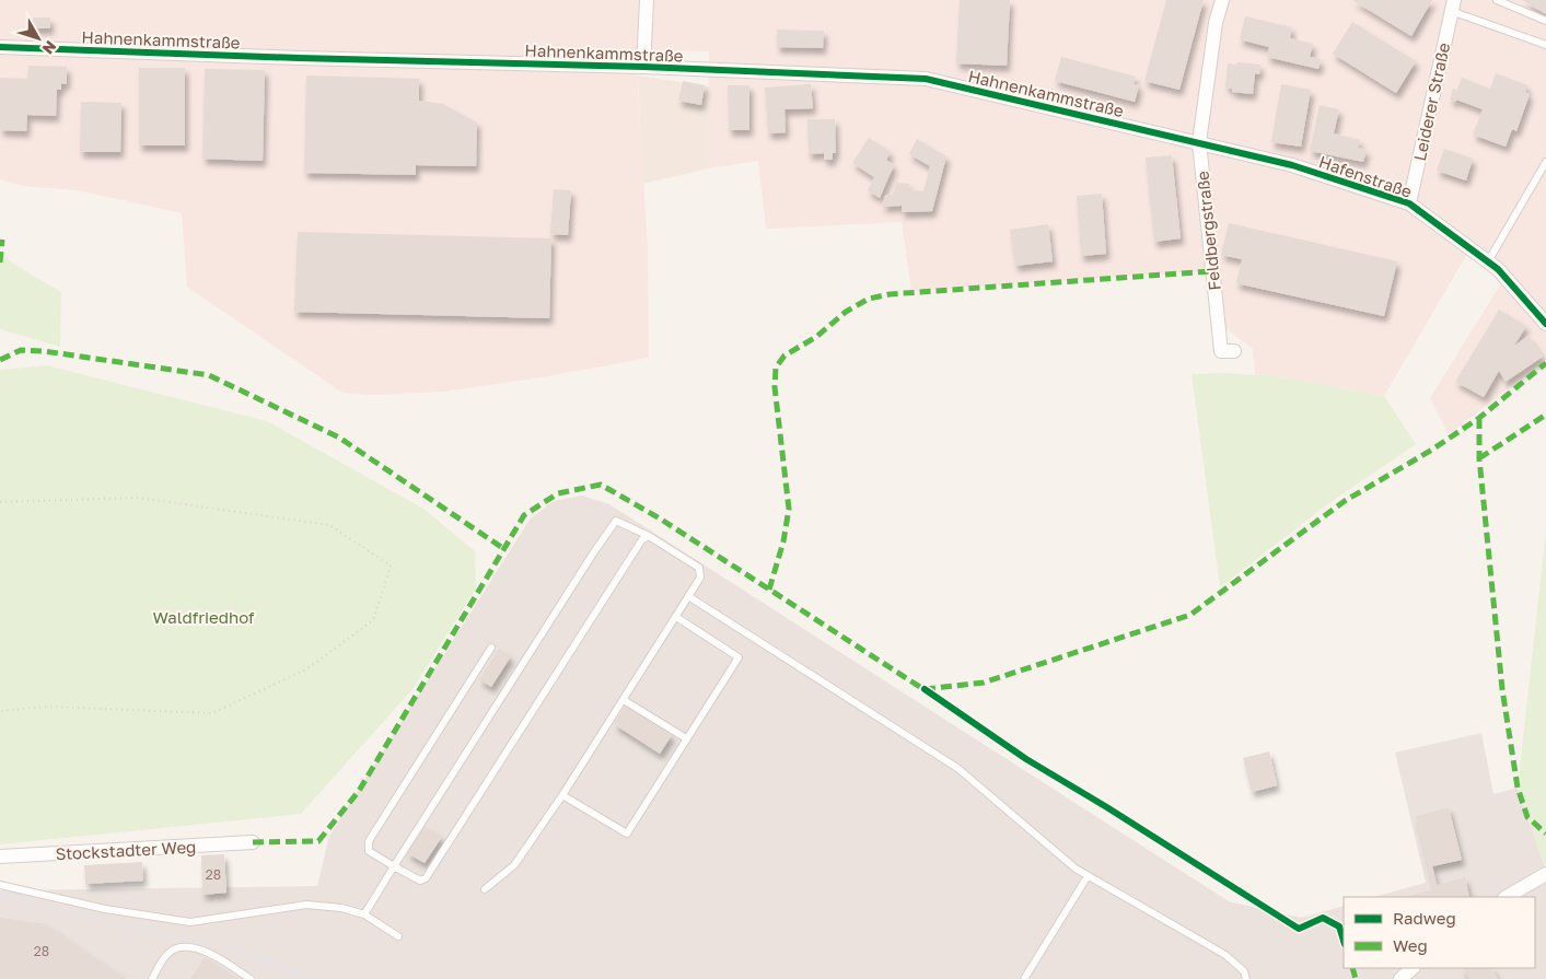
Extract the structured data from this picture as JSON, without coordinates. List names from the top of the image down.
{
  "streets": {
    "street": [
      "Hahnenkammstraße",
      "Leiderer Straße",
      "Hafenstraße",
      "Feldbergstraße",
      "Stockstadter Weg"
    ]
  },
  "crossings": [
    ["Hahnenkammstraße", "Hafenstraße"],
    ["Hahnenkammstraße", "Feldbergstraße"],
    ["Leiderer Straße", "Hafenstraße"],
    ["Hafenstraße", "Feldbergstraße"]
  ],
  "parks": ["Waldfriedhof"],
  "house_numbers": ["28", "28"],
  "legend": ["Radweg", "Weg"],
  "north": "bottom right"
}
